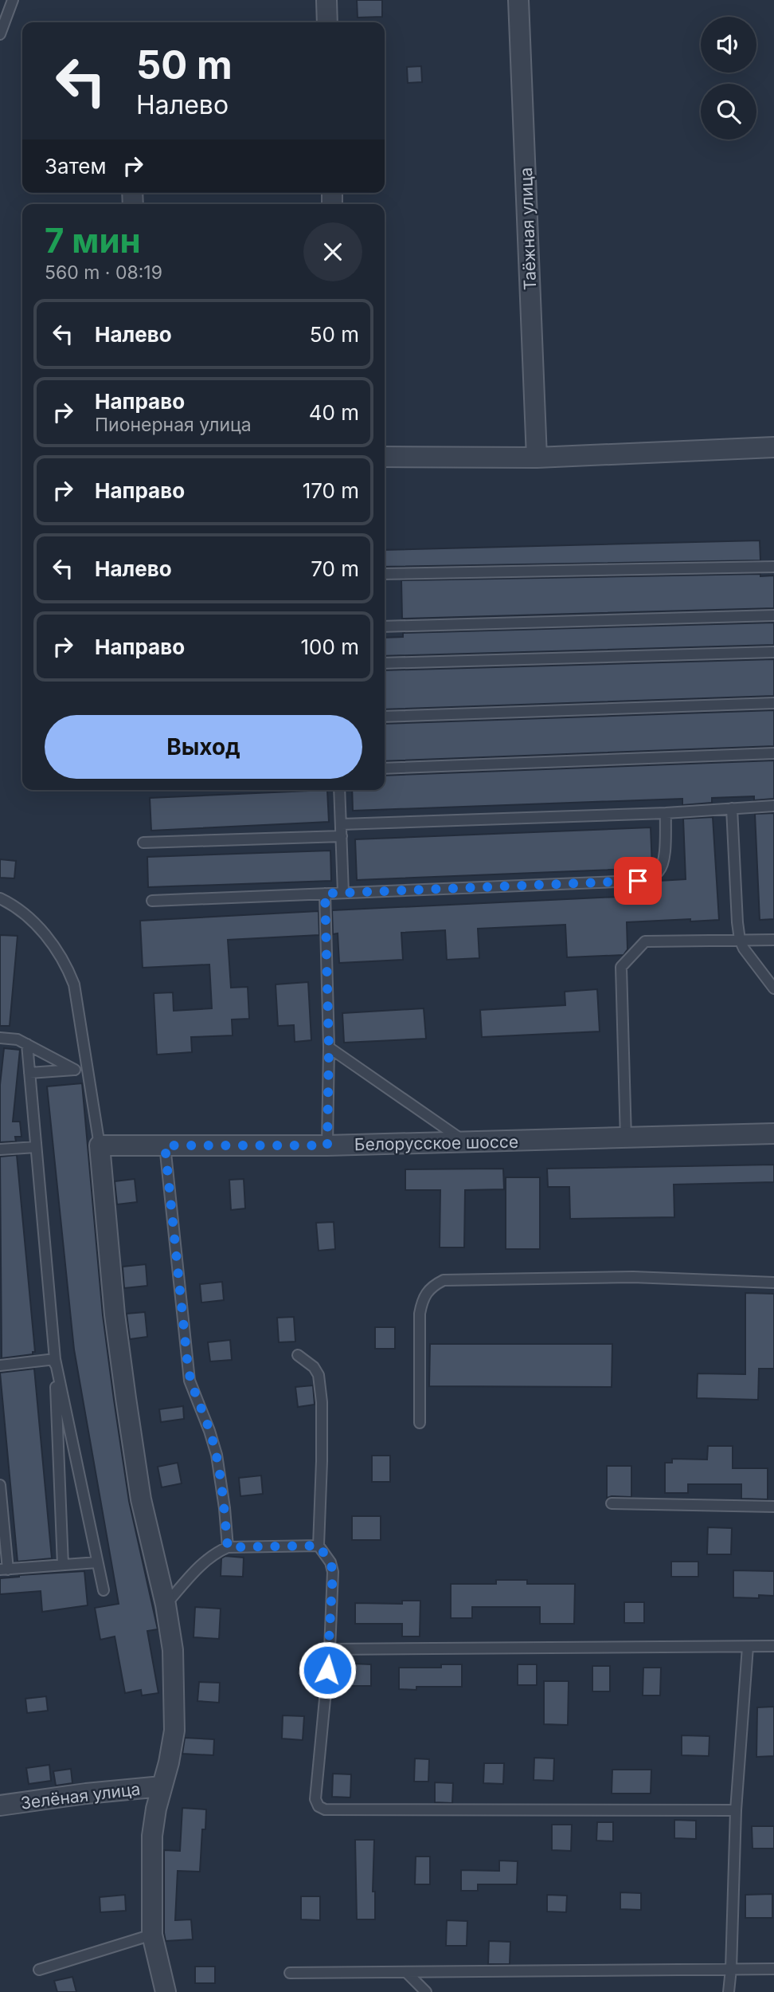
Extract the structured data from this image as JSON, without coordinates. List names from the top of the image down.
{
  "streets": {
    "street": ["Таёжная улица", "Белорусское шоссе", "Зелёная улица"]
  },
  "page": {
    "turn": ["50 m", "Налево"],
    "then": "Затем",
    "heading": ["7 мин", "560 m · 08:19"],
    "list": [
      {
        "name": "Налево",
        "value": "50 m"
      },
      {
        "name": "Направо",
        "note": "Пионерная улица",
        "value": "40 m"
      },
      {
        "name": "Направо",
        "value": "170 m"
      },
      {
        "name": "Налево",
        "value": "70 m"
      },
      {
        "name": "Направо",
        "value": "100 m"
      }
    ],
    "buttons": "Выход"
  }
}
